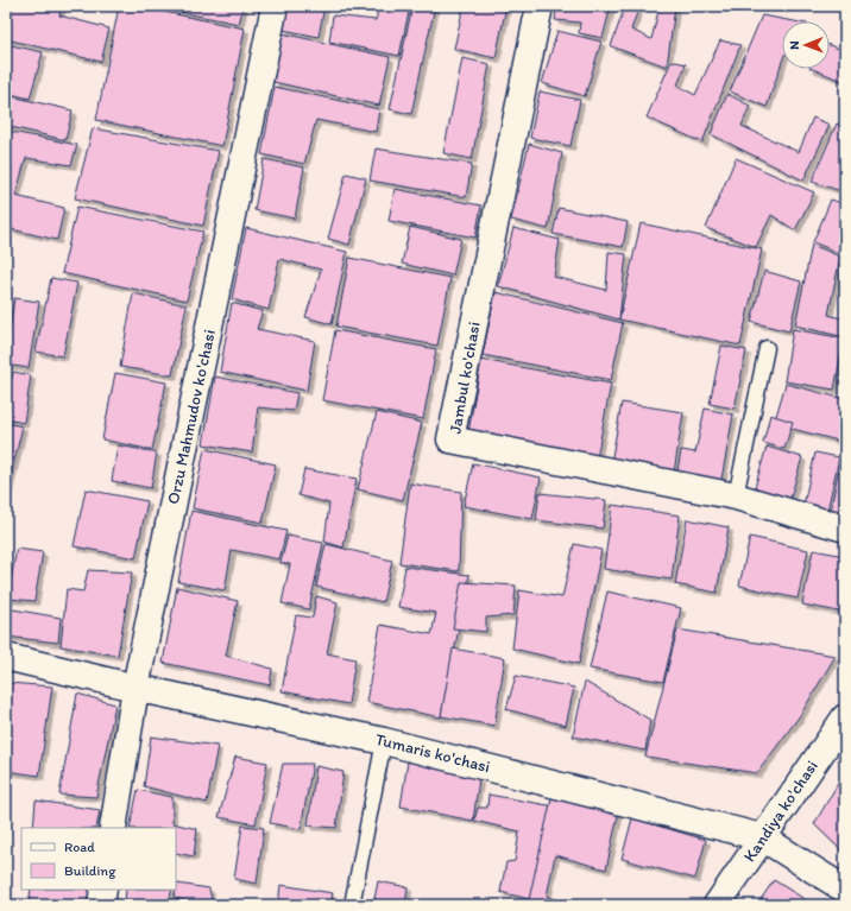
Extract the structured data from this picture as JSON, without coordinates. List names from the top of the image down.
{
  "streets": {
    "street": [
      "Jambul ko'chasi",
      "Orzu Mahmudov ko'chasi",
      "Tumaris ko'chasi",
      "Kandiya ko'chasi"
    ]
  },
  "crossings": [
    ["Orzu Mahmudov ko'chasi", "Tumaris ko'chasi"],
    ["Tumaris ko'chasi", "Kandiya ko'chasi"]
  ],
  "legend": ["Road", "Building"],
  "north": "left"
}
